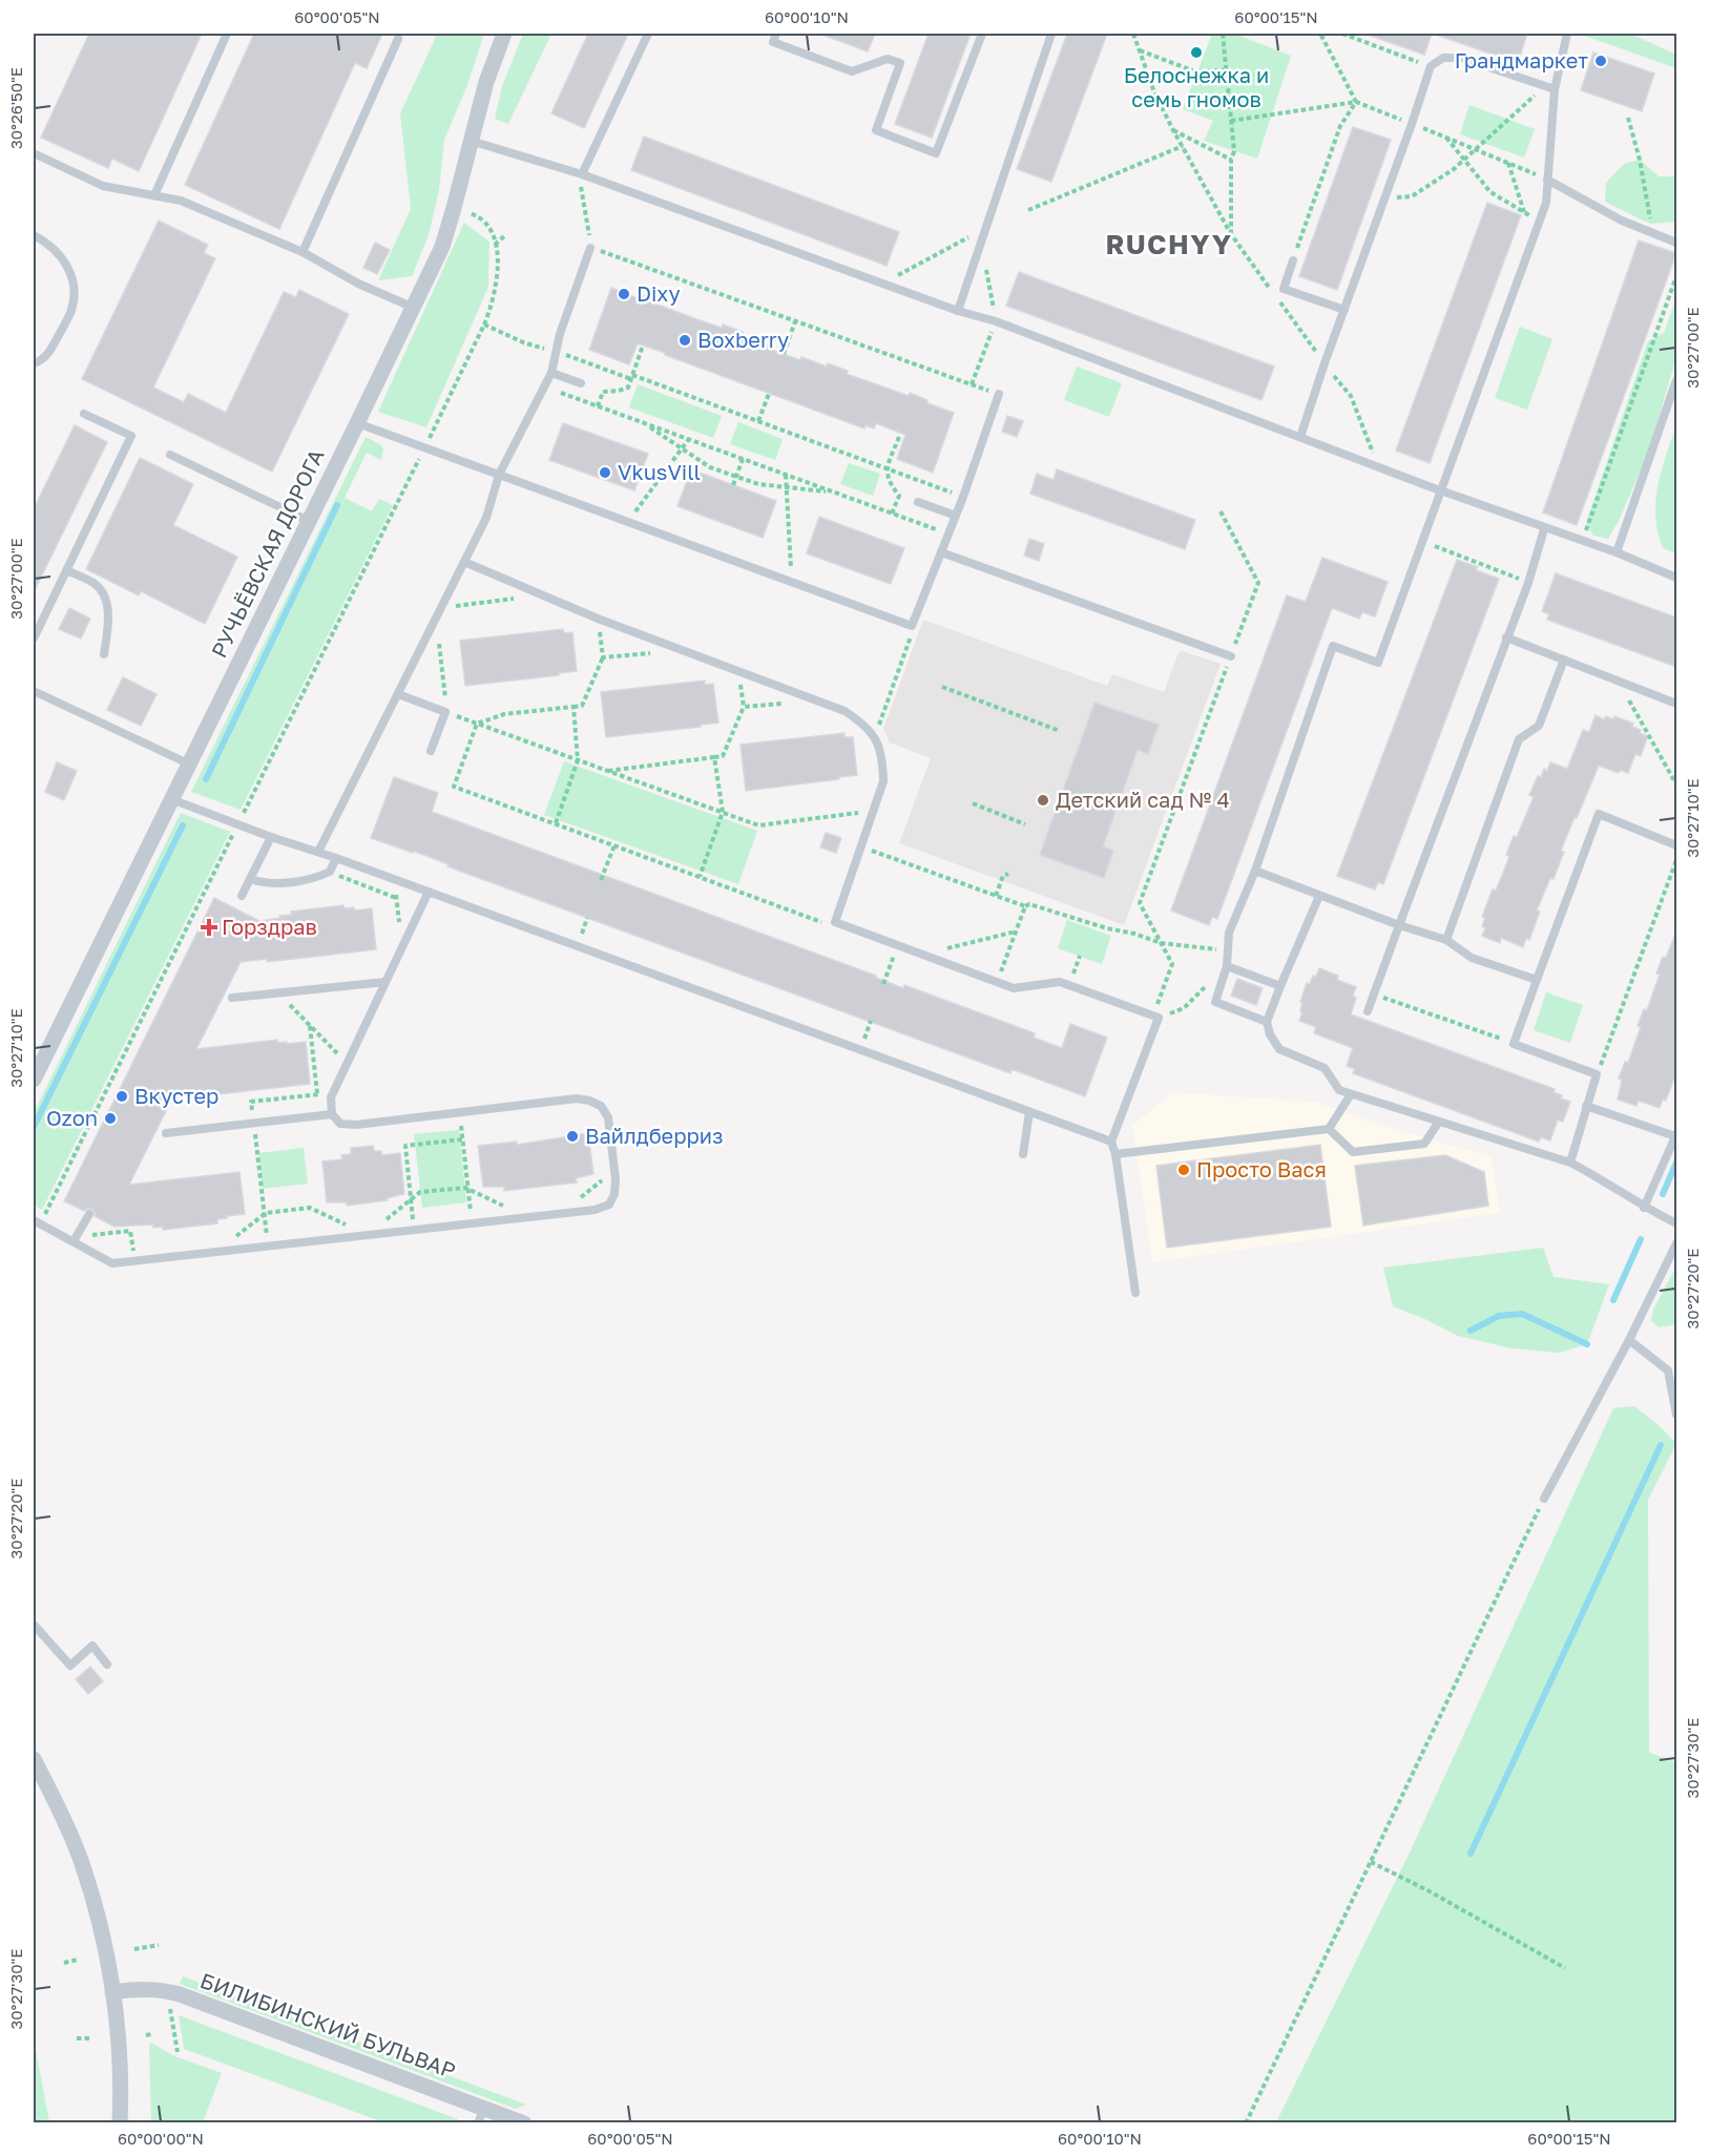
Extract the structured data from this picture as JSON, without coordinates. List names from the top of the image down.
{
  "streets": {
    "street": ["РУЧЬЁВСКАЯ ДОРОГА", "БИЛИБИНСКИЙ БУЛЬВАР"]
  },
  "districts": ["RUCHYY"],
  "places": {
    "other": [
      "Белоснежка и семь гномов",
      "Грандмаркет",
      "Dixy",
      "Boxberry",
      "VkusVill",
      "Детский сад № 4",
      "Вкустер",
      "Ozon",
      "Вайлдберриз",
      "Просто Вася"
    ],
    "health": ["Горздрав"]
  },
  "coordinates": [
    "60°00'05\"N",
    "60°00'10\"N",
    "60°00'15\"N",
    "30°26'50\"E",
    "30°27'00\"E",
    "30°27'10\"E",
    "30°27'20\"E",
    "30°27'30\"E",
    "60°00'00\"N"
  ]
}
